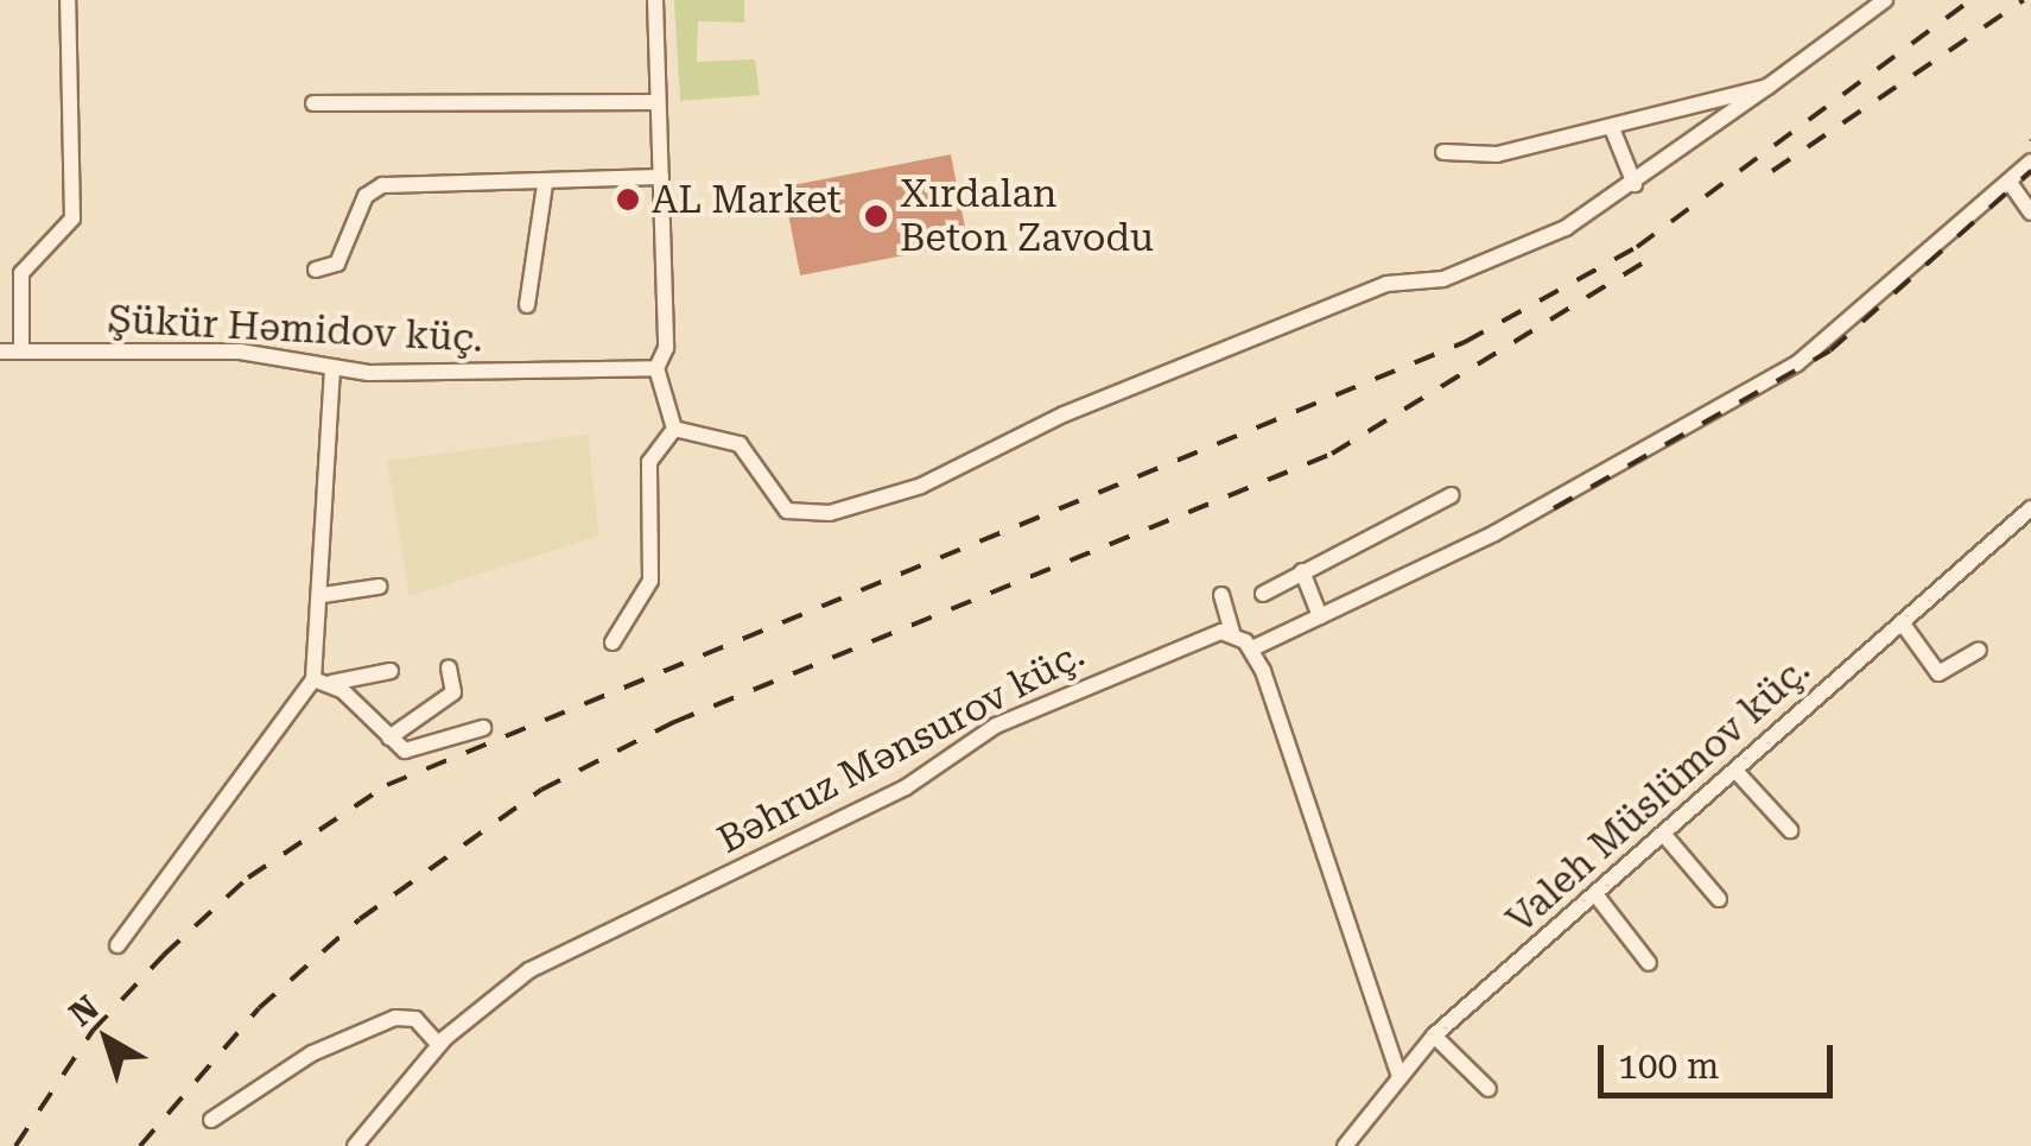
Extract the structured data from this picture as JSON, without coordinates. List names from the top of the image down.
{
  "streets": {
    "street": ["Şükür Həmidov küç.", "Bəhruz Mənsurov küç.", "Valeh Müslümov küç."]
  },
  "places": ["AL Market", "Xırdalan Beton Zavodu"],
  "scale_bar": "100 m",
  "north": "top left"
}
